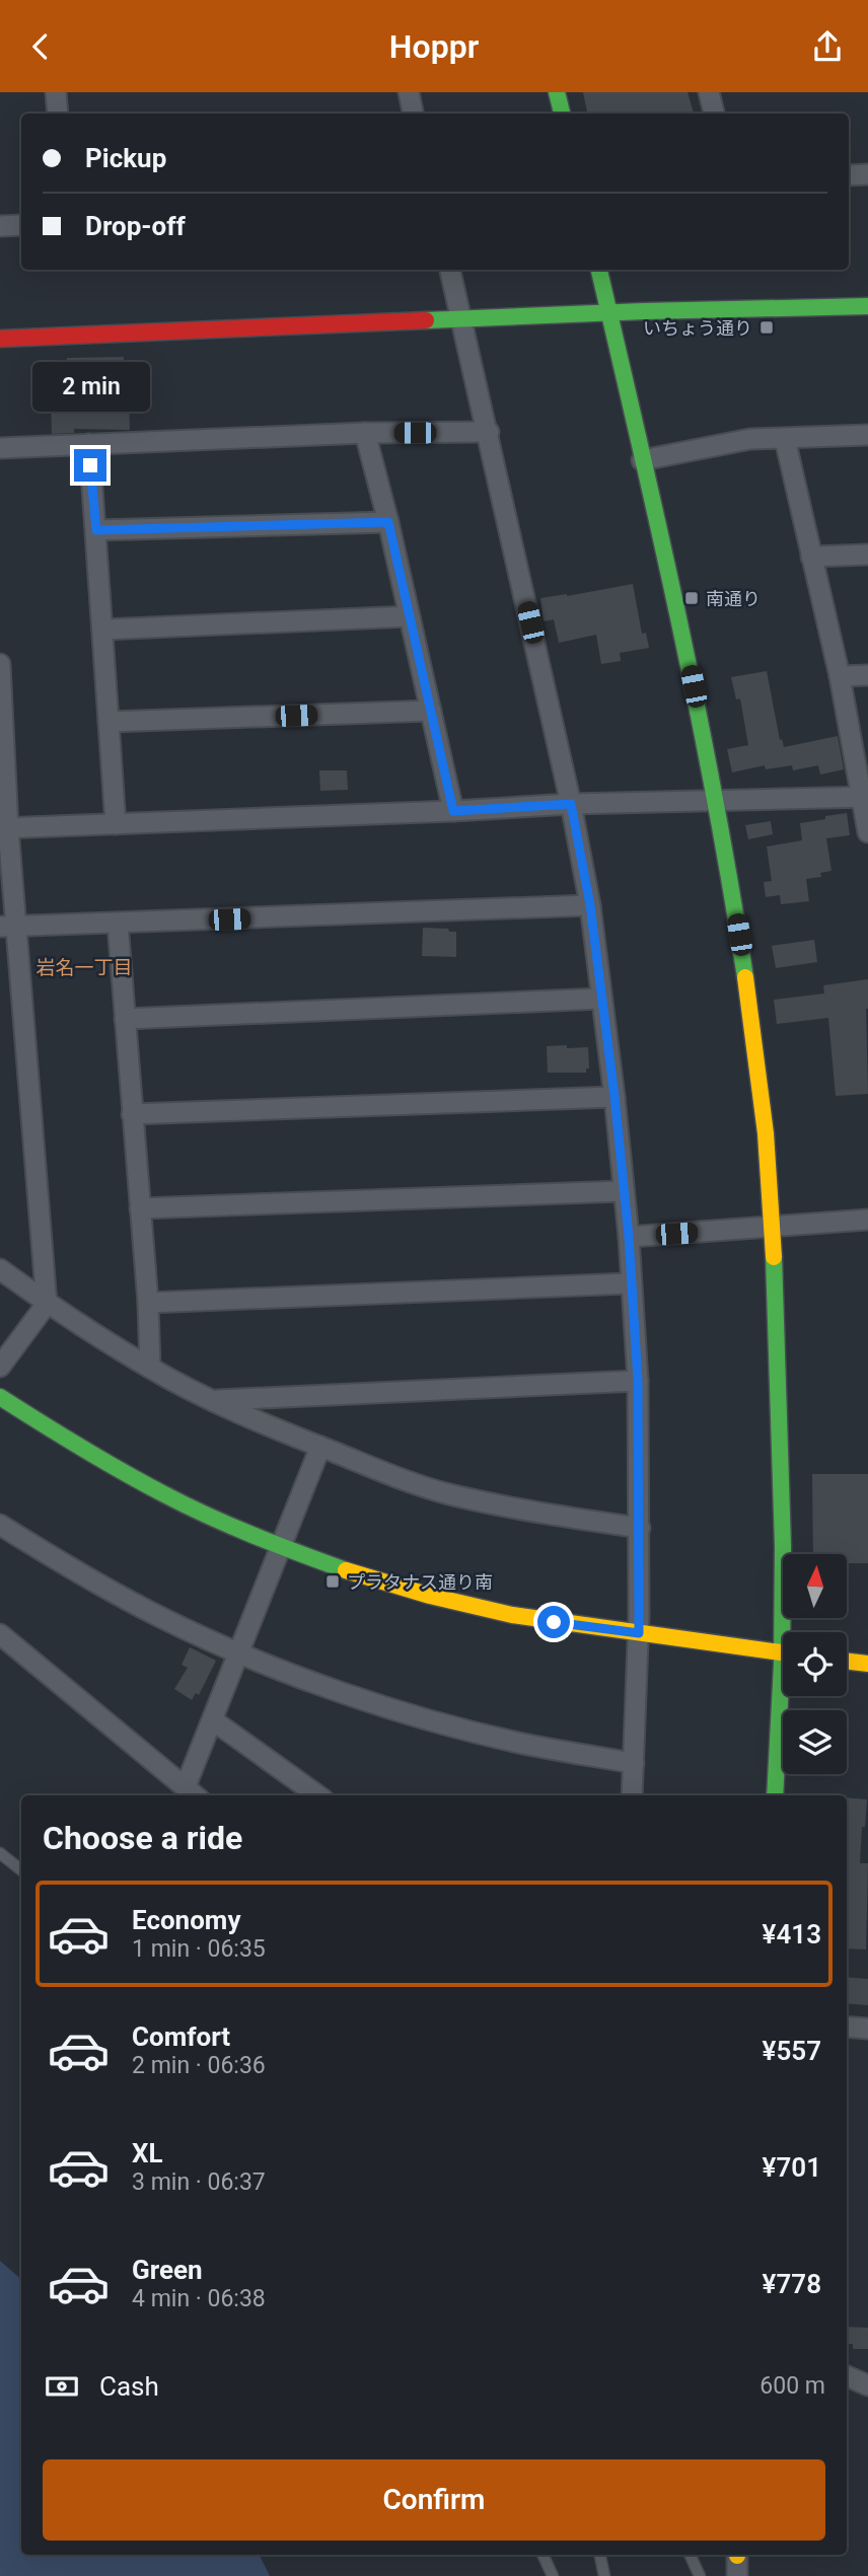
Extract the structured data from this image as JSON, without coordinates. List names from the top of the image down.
{
  "districts": ["岩名一丁目"],
  "places": {
    "transit": ["いちょう通り", "南通り", "プラタナス通り南"]
  },
  "north": "top",
  "page": {
    "header": "Hoppr",
    "banner": ["Pickup", "Drop-off"],
    "bubble": "2 min",
    "heading": "Choose a ride",
    "list": [
      {
        "name": "Economy",
        "note": "1 min · 06:35",
        "value": "¥413"
      },
      {
        "name": "Comfort",
        "note": "2 min · 06:36",
        "value": "¥557"
      },
      {
        "name": "XL",
        "note": "3 min · 06:37",
        "value": "¥701"
      },
      {
        "name": "Green",
        "note": "4 min · 06:38",
        "value": "¥778"
      }
    ],
    "pay": ["Cash", "600 m"],
    "buttons": "Confirm"
  }
}
